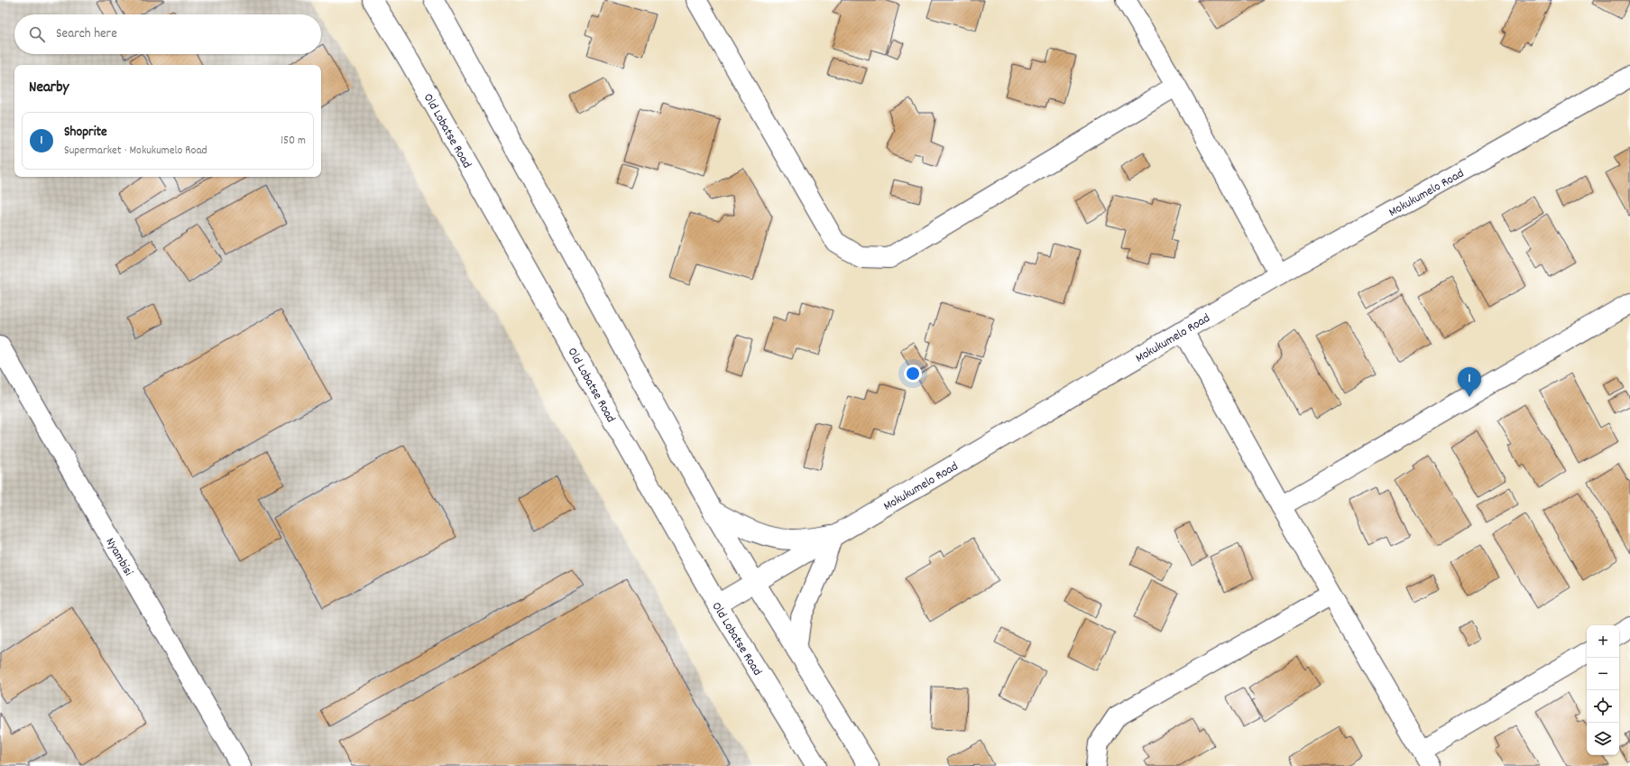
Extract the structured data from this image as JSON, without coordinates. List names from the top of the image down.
{
  "streets": {
    "street": ["Old Lobatse Road", "Mokukumelo Road", "Nyambisi"]
  },
  "crossings": [
    ["Old Lobatse Road", "Mokukumelo Road"]
  ],
  "page": {
    "search": "Search here",
    "heading": "Nearby",
    "list": [
      {
        "mark": "1",
        "name": "Shoprite",
        "note": "Supermarket · Mokukumelo Road",
        "value": "150 m"
      }
    ],
    "pins": "1",
    "map_buttons": ["+", "−"]
  }
}
